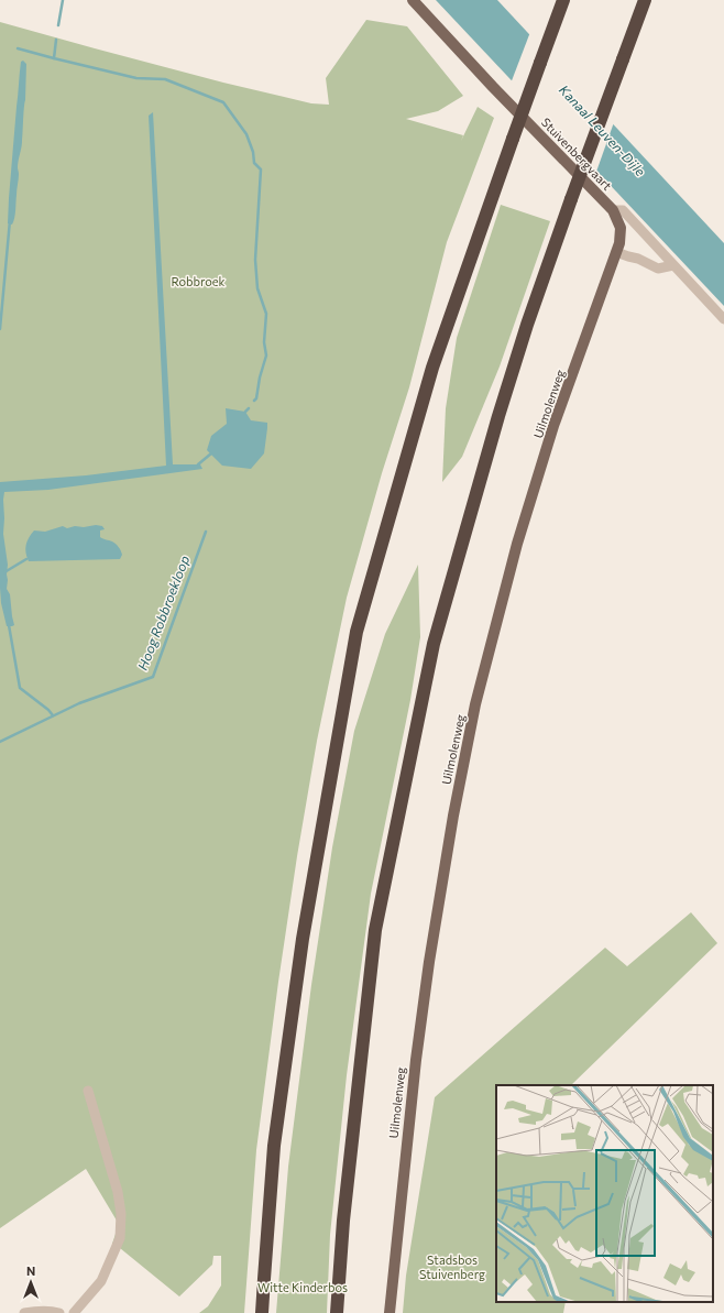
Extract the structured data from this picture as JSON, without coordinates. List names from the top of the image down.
{
  "streets": {
    "main road": ["Stuivenbergvaart", "Uilmolenweg"]
  },
  "crossings": [
    ["Stuivenbergvaart", "Uilmolenweg"]
  ],
  "water": ["Kanaal Leuven-Dijle", "Hoog Robbroekloop"],
  "parks": ["Robbroek", "Stadsbos Stuivenberg", "Witte Kinderbos"],
  "north": "top"
}
